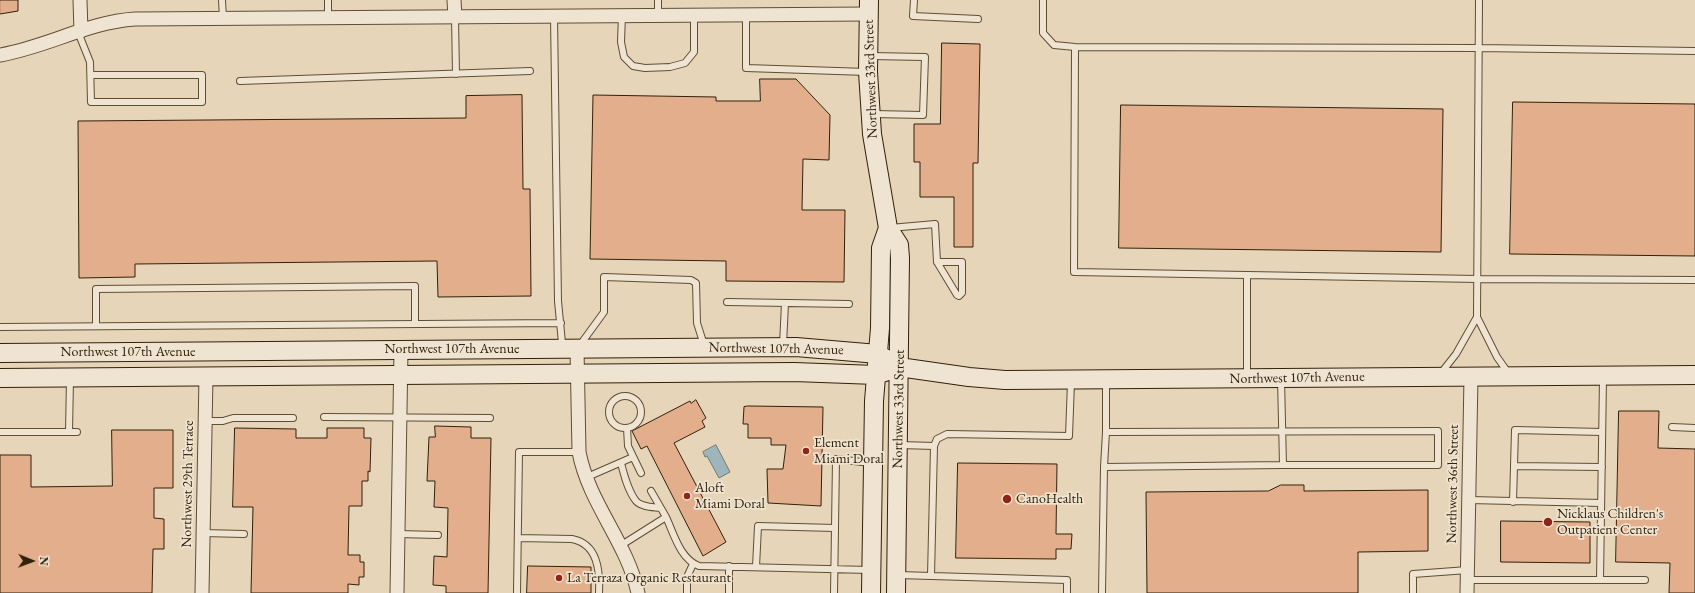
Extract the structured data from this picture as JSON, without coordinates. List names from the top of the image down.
{
  "streets": {
    "main road": ["Northwest 33rd Street", "Northwest 107th Avenue"],
    "street": ["Northwest 29th Terrace", "Northwest 36th Street"]
  },
  "crossings": [
    ["Northwest 33rd Street", "Northwest 107th Avenue"],
    ["Northwest 107th Avenue", "Northwest 29th Terrace"],
    ["Northwest 107th Avenue", "Northwest 36th Street"]
  ],
  "places": [
    "Element Miami Doral",
    "Aloft Miami Doral",
    "CanoHealth",
    "Nicklaus Children's Outpatient Center",
    "La Terraza Organic Restaurant"
  ],
  "north": "right"
}
